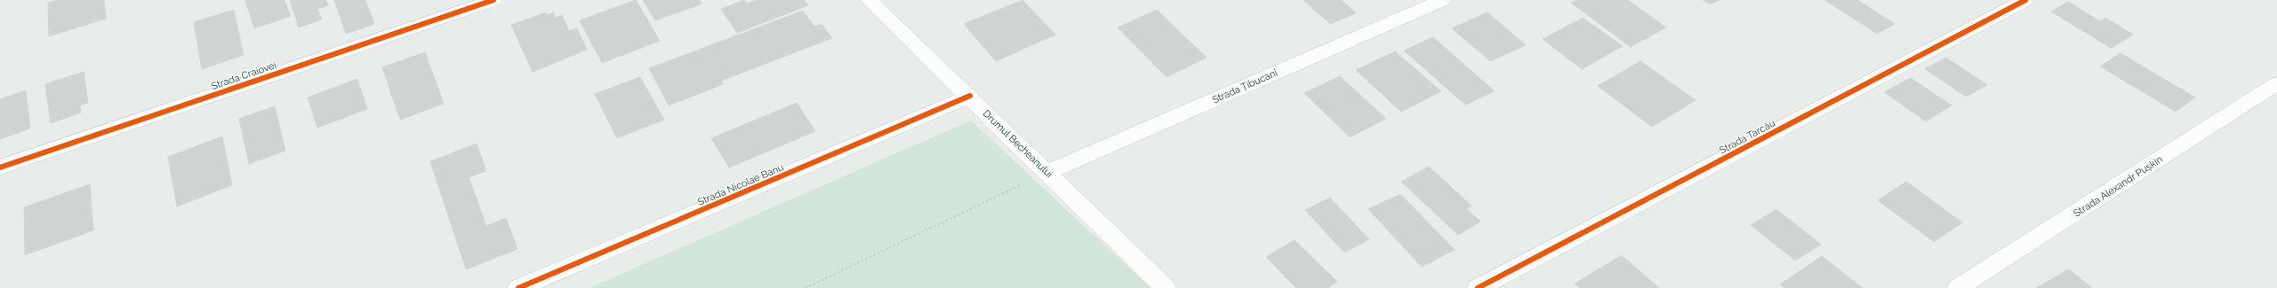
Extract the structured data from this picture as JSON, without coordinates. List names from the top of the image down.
{
  "streets": {
    "street": [
      "Strada Craiovei",
      "Strada Țibucani",
      "Strada Tarcău",
      "Drumul Becheanului",
      "Strada Nicolae Banu",
      "Strada Alexandr Pușkin"
    ]
  },
  "crossings": [
    ["Strada Țibucani", "Drumul Becheanului"],
    ["Drumul Becheanului", "Strada Nicolae Banu"]
  ]
}
